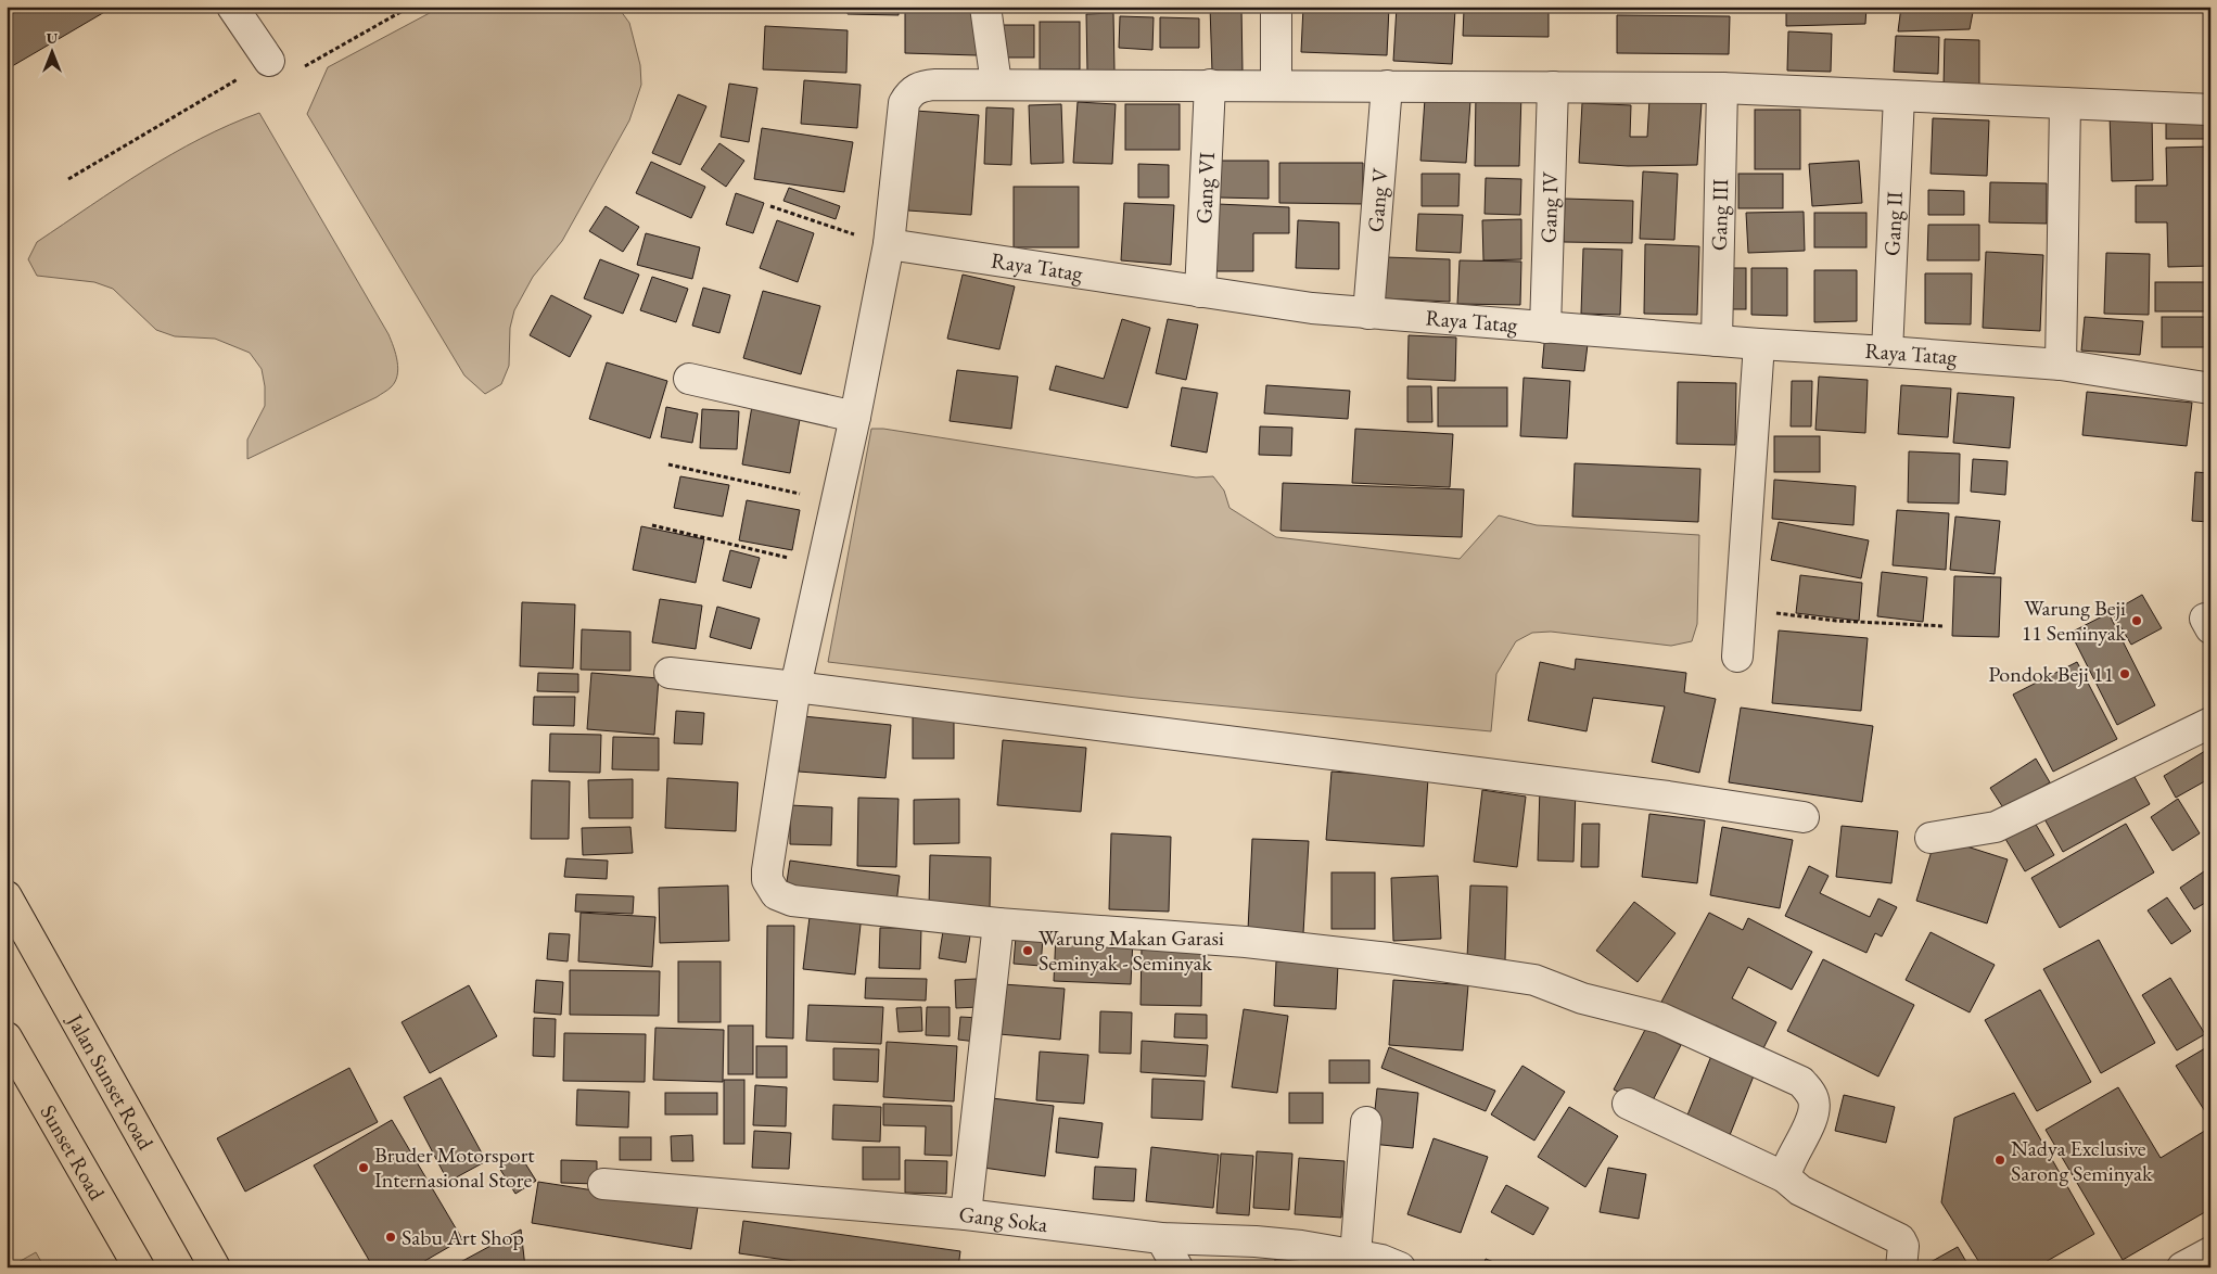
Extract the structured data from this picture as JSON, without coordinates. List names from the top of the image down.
{
  "streets": {
    "highway": ["Jalan Sunset Road", "Sunset Road"],
    "street": [
      "Gang VI",
      "Gang V",
      "Gang IV",
      "Gang III",
      "Gang II",
      "Raya Tatag",
      "Gang Soka"
    ]
  },
  "crossings": [
    ["Gang VI", "Raya Tatag"],
    ["Gang V", "Raya Tatag"],
    ["Gang IV", "Raya Tatag"],
    ["Gang III", "Raya Tatag"],
    ["Gang II", "Raya Tatag"]
  ],
  "places": [
    "Warung Beji 11 Seminyak",
    "Pondok Beji 11",
    "Warung Makan Garasi Seminyak - Seminyak",
    "Nadya Exclusive Sarong Seminyak",
    "Bruder Motorsport Internasional Store",
    "Sabu Art Shop"
  ],
  "north": "top"
}
